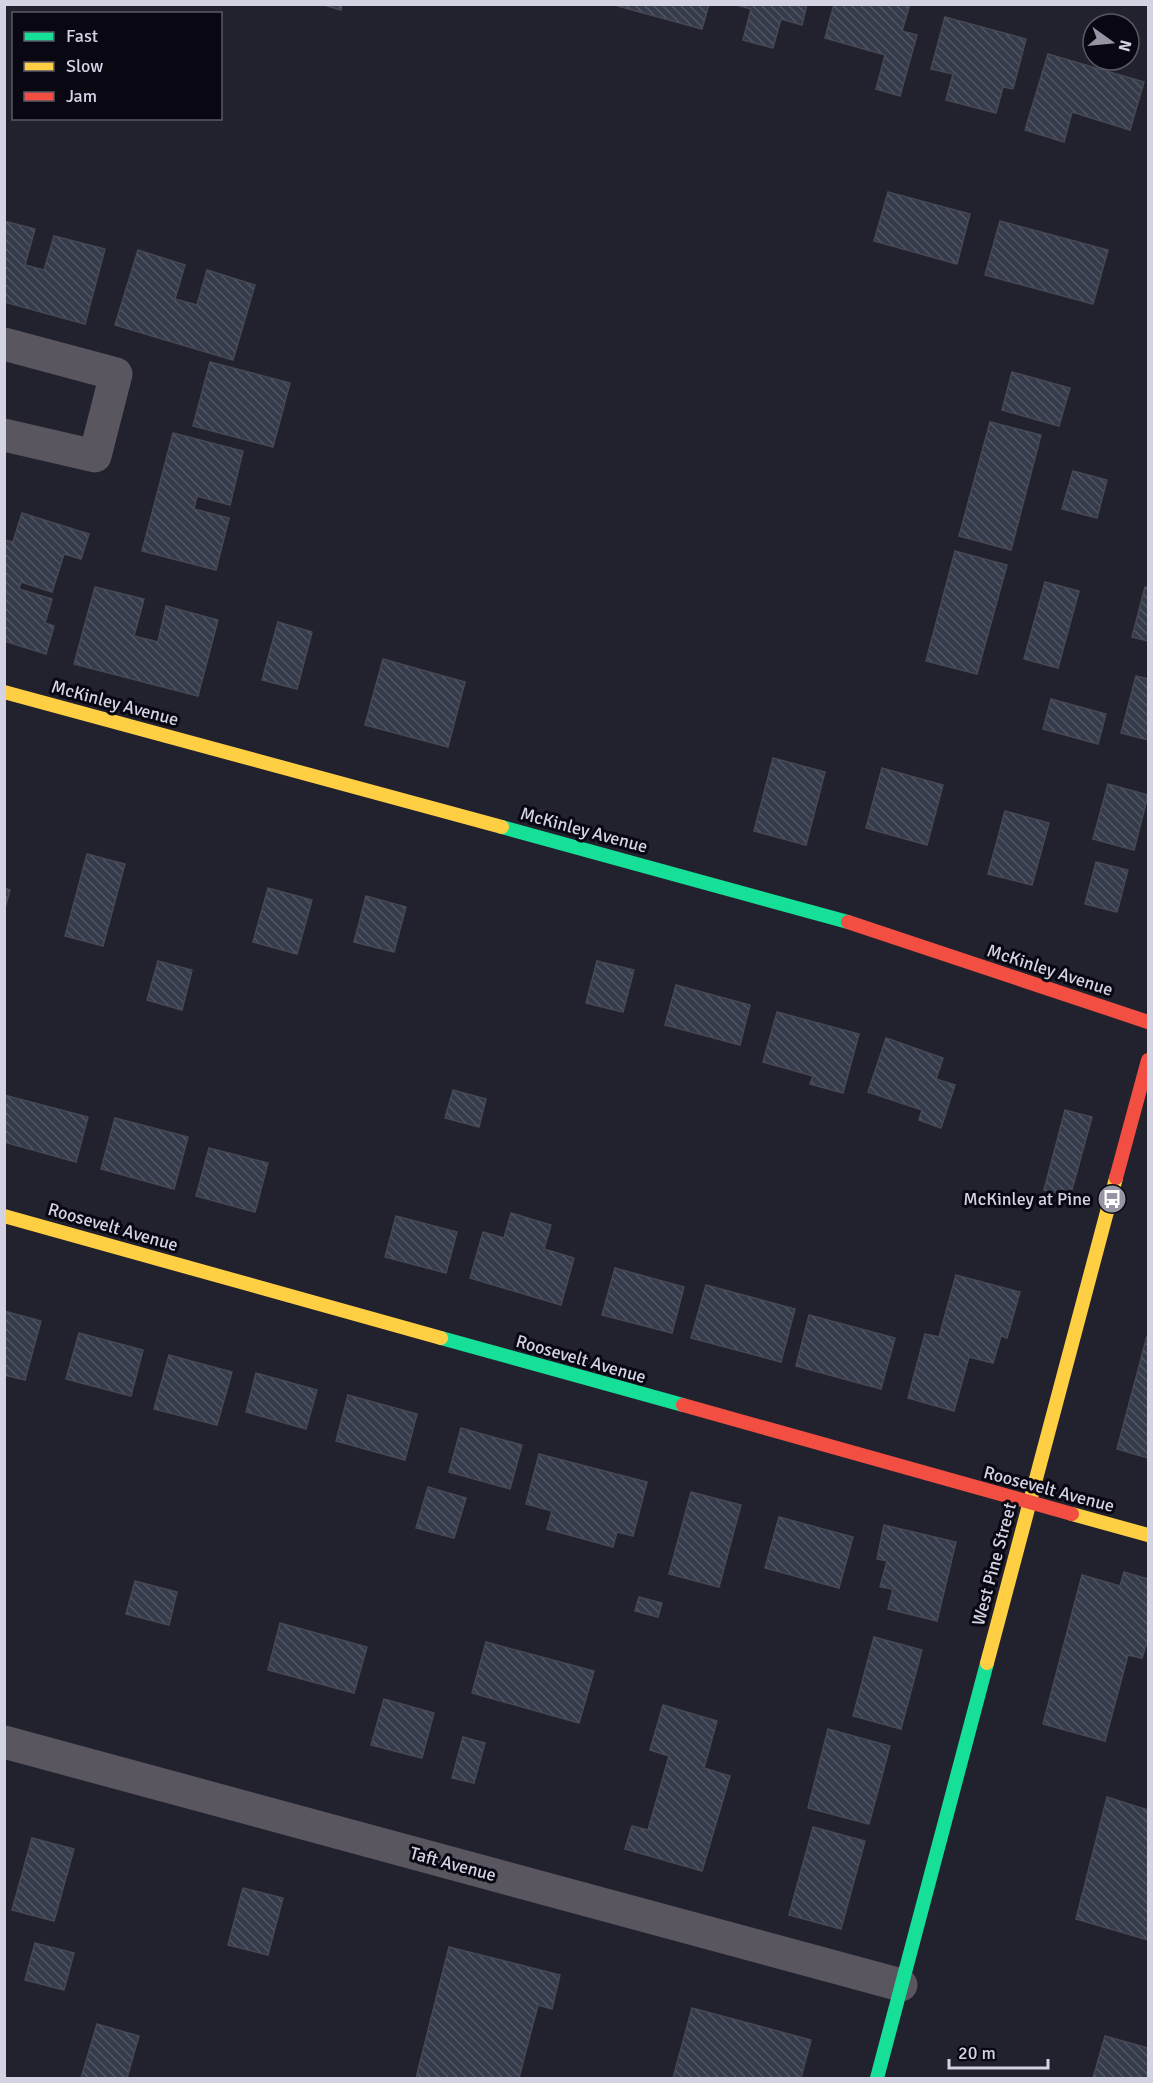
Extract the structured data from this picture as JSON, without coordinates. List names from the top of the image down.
{
  "streets": {
    "street": [
      "McKinley Avenue",
      "Roosevelt Avenue",
      "West Pine Street",
      "Taft Avenue"
    ]
  },
  "crossings": [
    ["Roosevelt Avenue", "West Pine Street"],
    ["West Pine Street", "Taft Avenue"]
  ],
  "places": {
    "bus stop": ["McKinley at Pine"]
  },
  "legend": ["Fast", "Slow", "Jam"],
  "scale_bar": "20 m",
  "north": "right"
}
